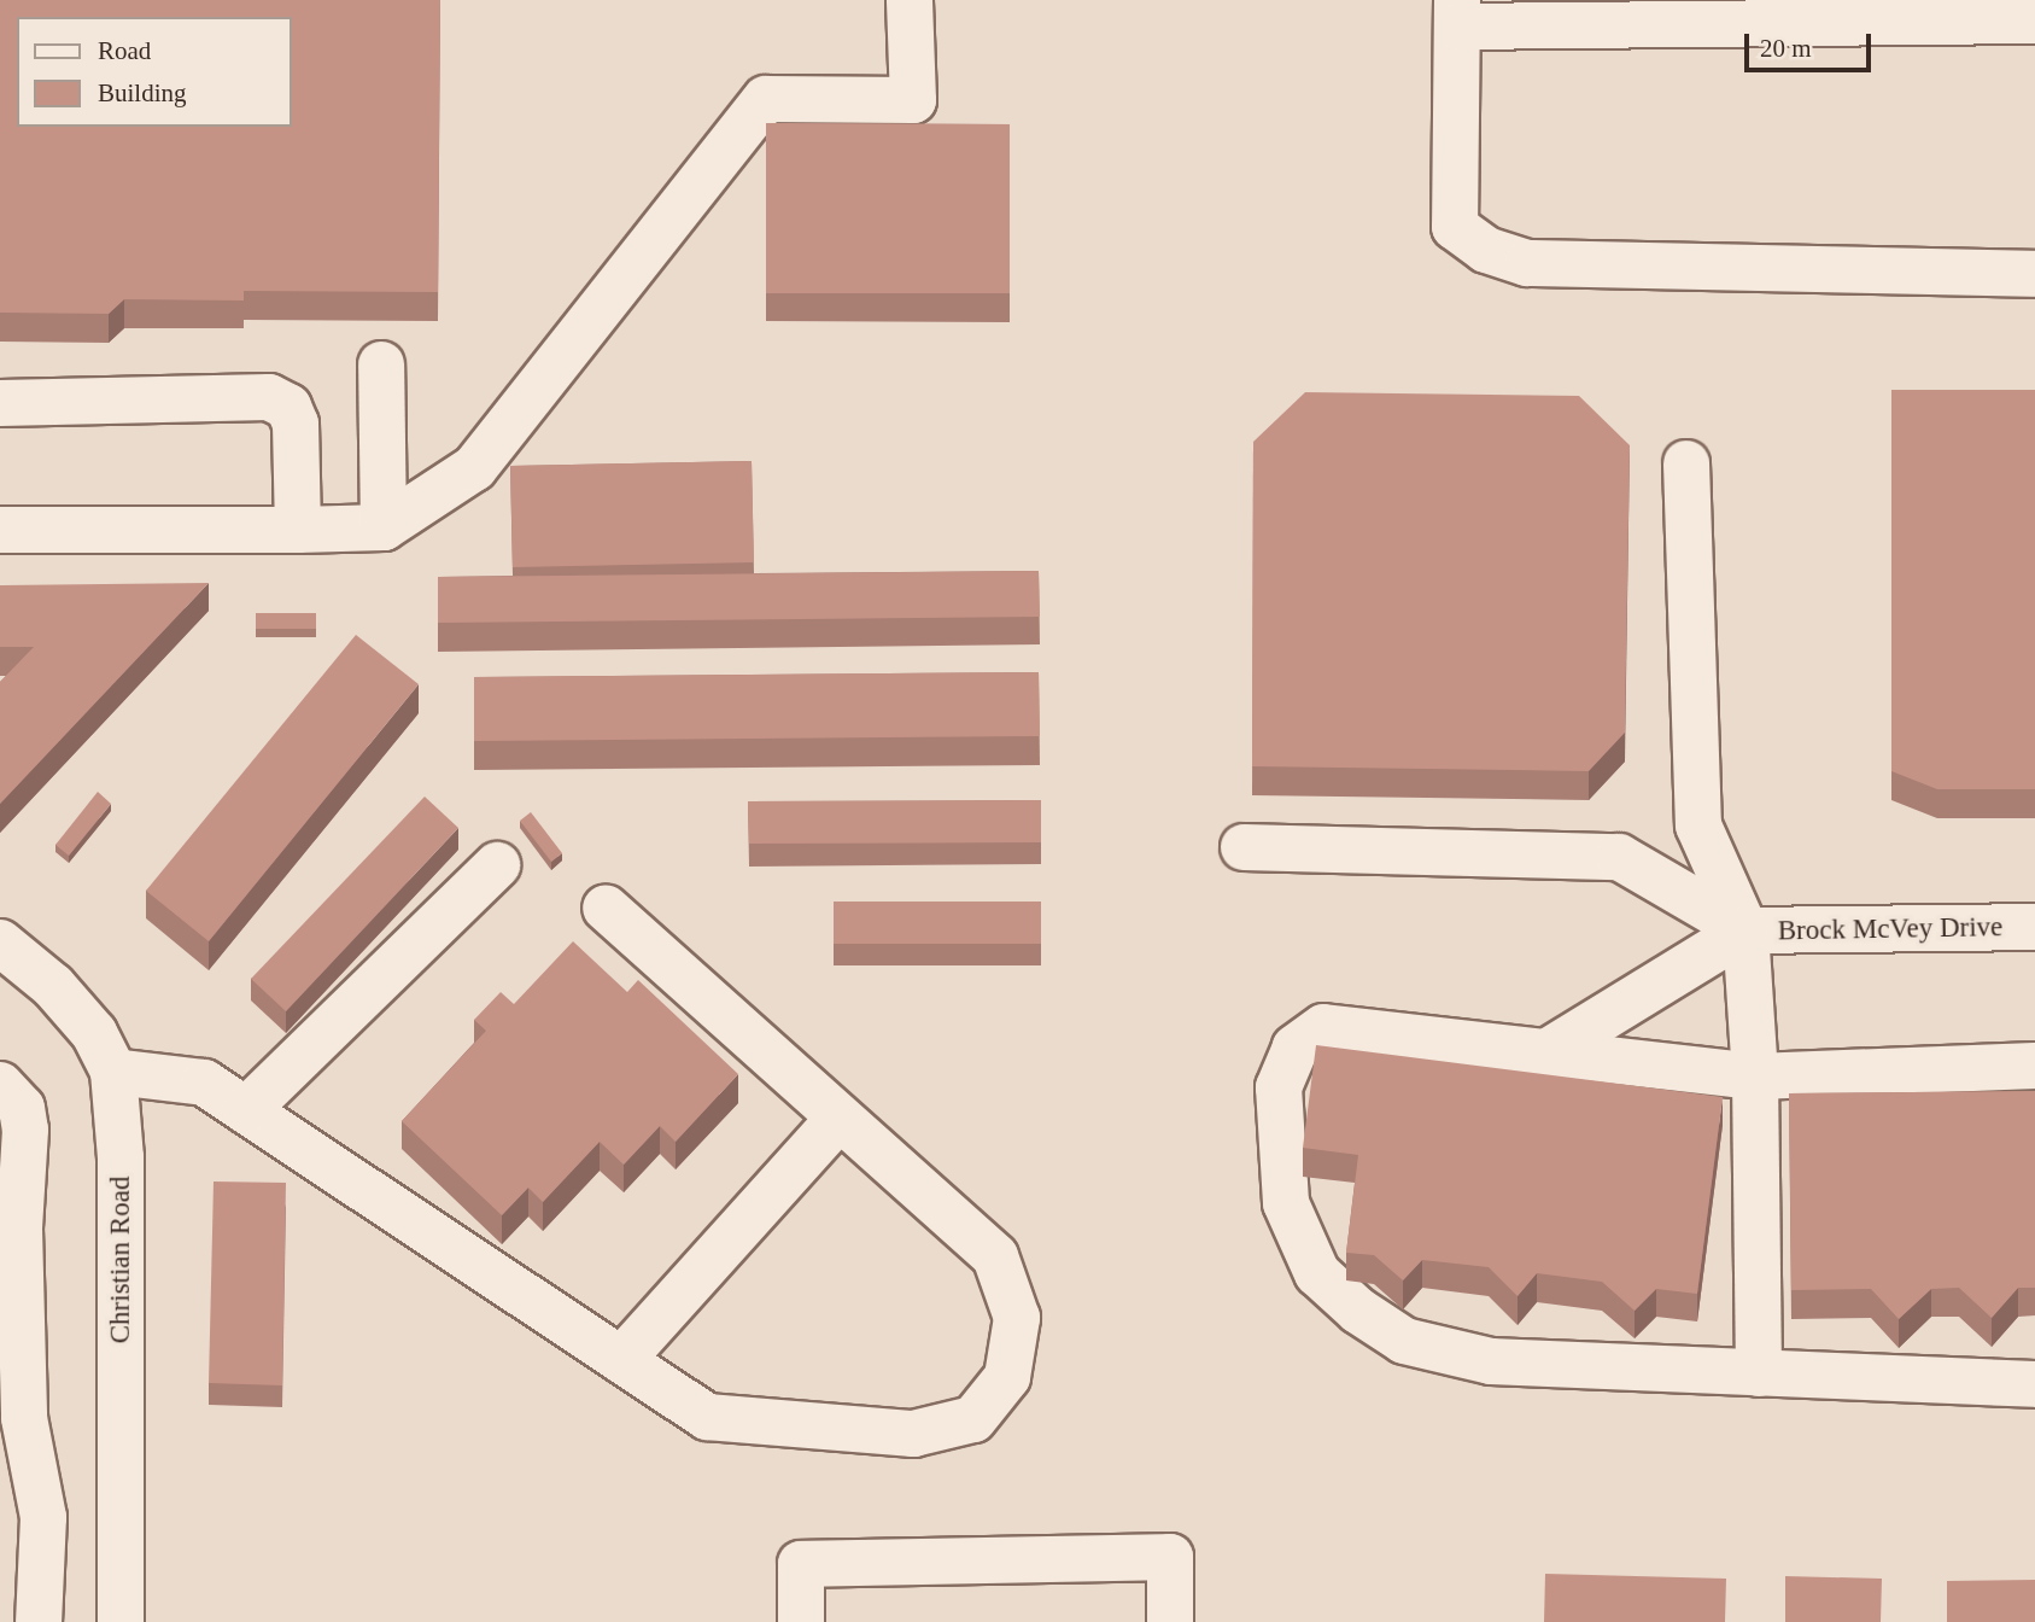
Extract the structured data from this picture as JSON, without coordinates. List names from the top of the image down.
{
  "streets": {
    "street": ["Brock McVey Drive", "Christian Road"]
  },
  "legend": ["Road", "Building"],
  "scale_bar": "20 m"
}
